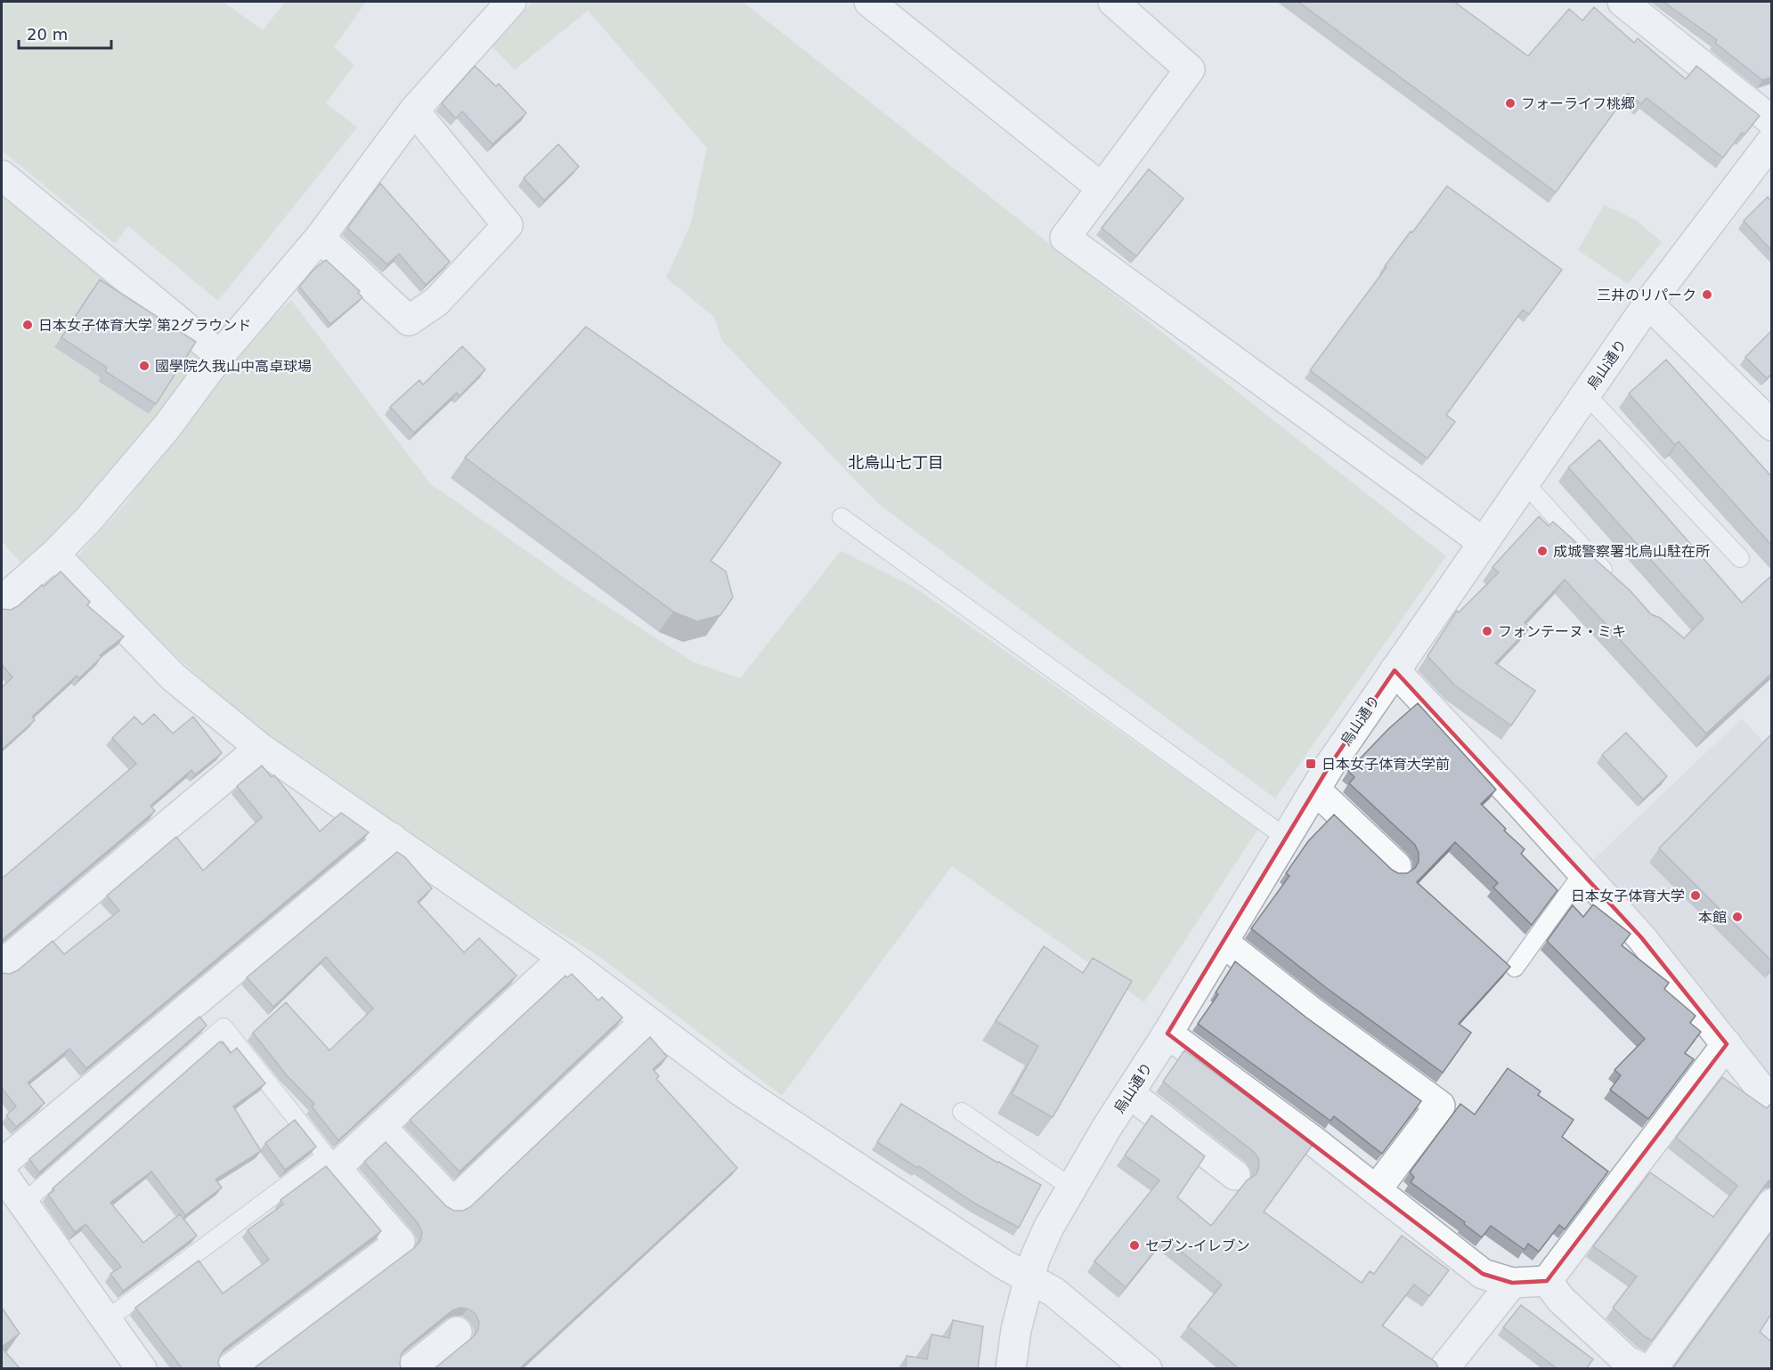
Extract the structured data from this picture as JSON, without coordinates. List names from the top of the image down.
{
  "streets": {
    "street": ["烏山通り"]
  },
  "districts": ["北烏山七丁目"],
  "places": {
    "other": [
      "フォーライフ桃郷",
      "三井のリパーク",
      "日本女子体育大学 第2グラウンド",
      "國學院久我山中高卓球場",
      "成城警察署北烏山駐在所",
      "フォンテーヌ・ミキ",
      "日本女子体育大学",
      "本館",
      "セブン-イレブン"
    ],
    "transit": ["日本女子体育大学前"]
  },
  "scale_bar": "20 m"
}
